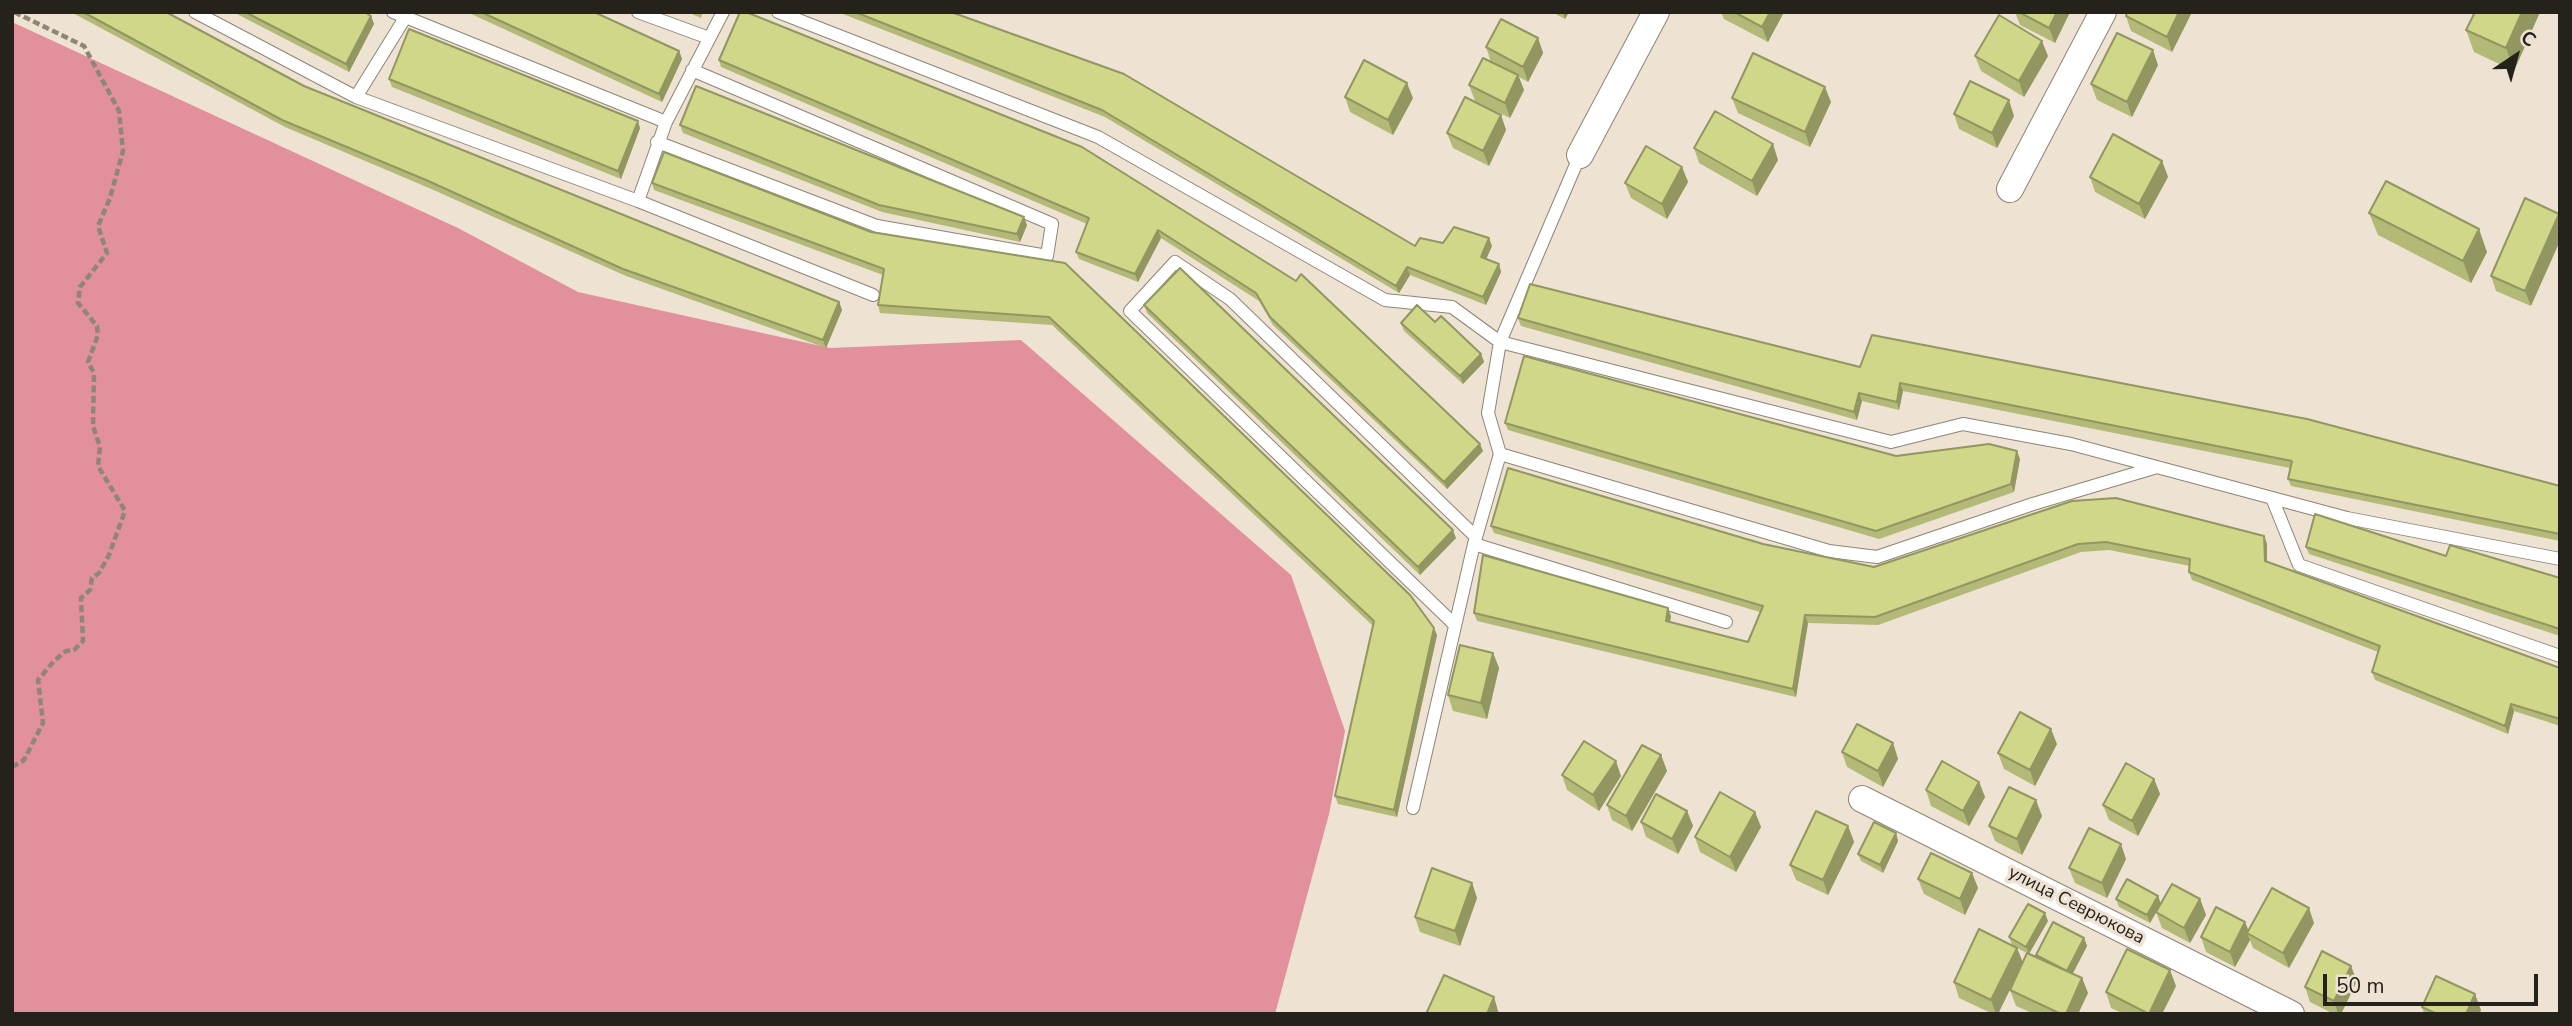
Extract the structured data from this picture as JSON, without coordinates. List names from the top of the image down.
{
  "streets": {
    "street": ["улица Севрюкова"]
  },
  "scale_bar": "50 m",
  "north": "top right"
}
